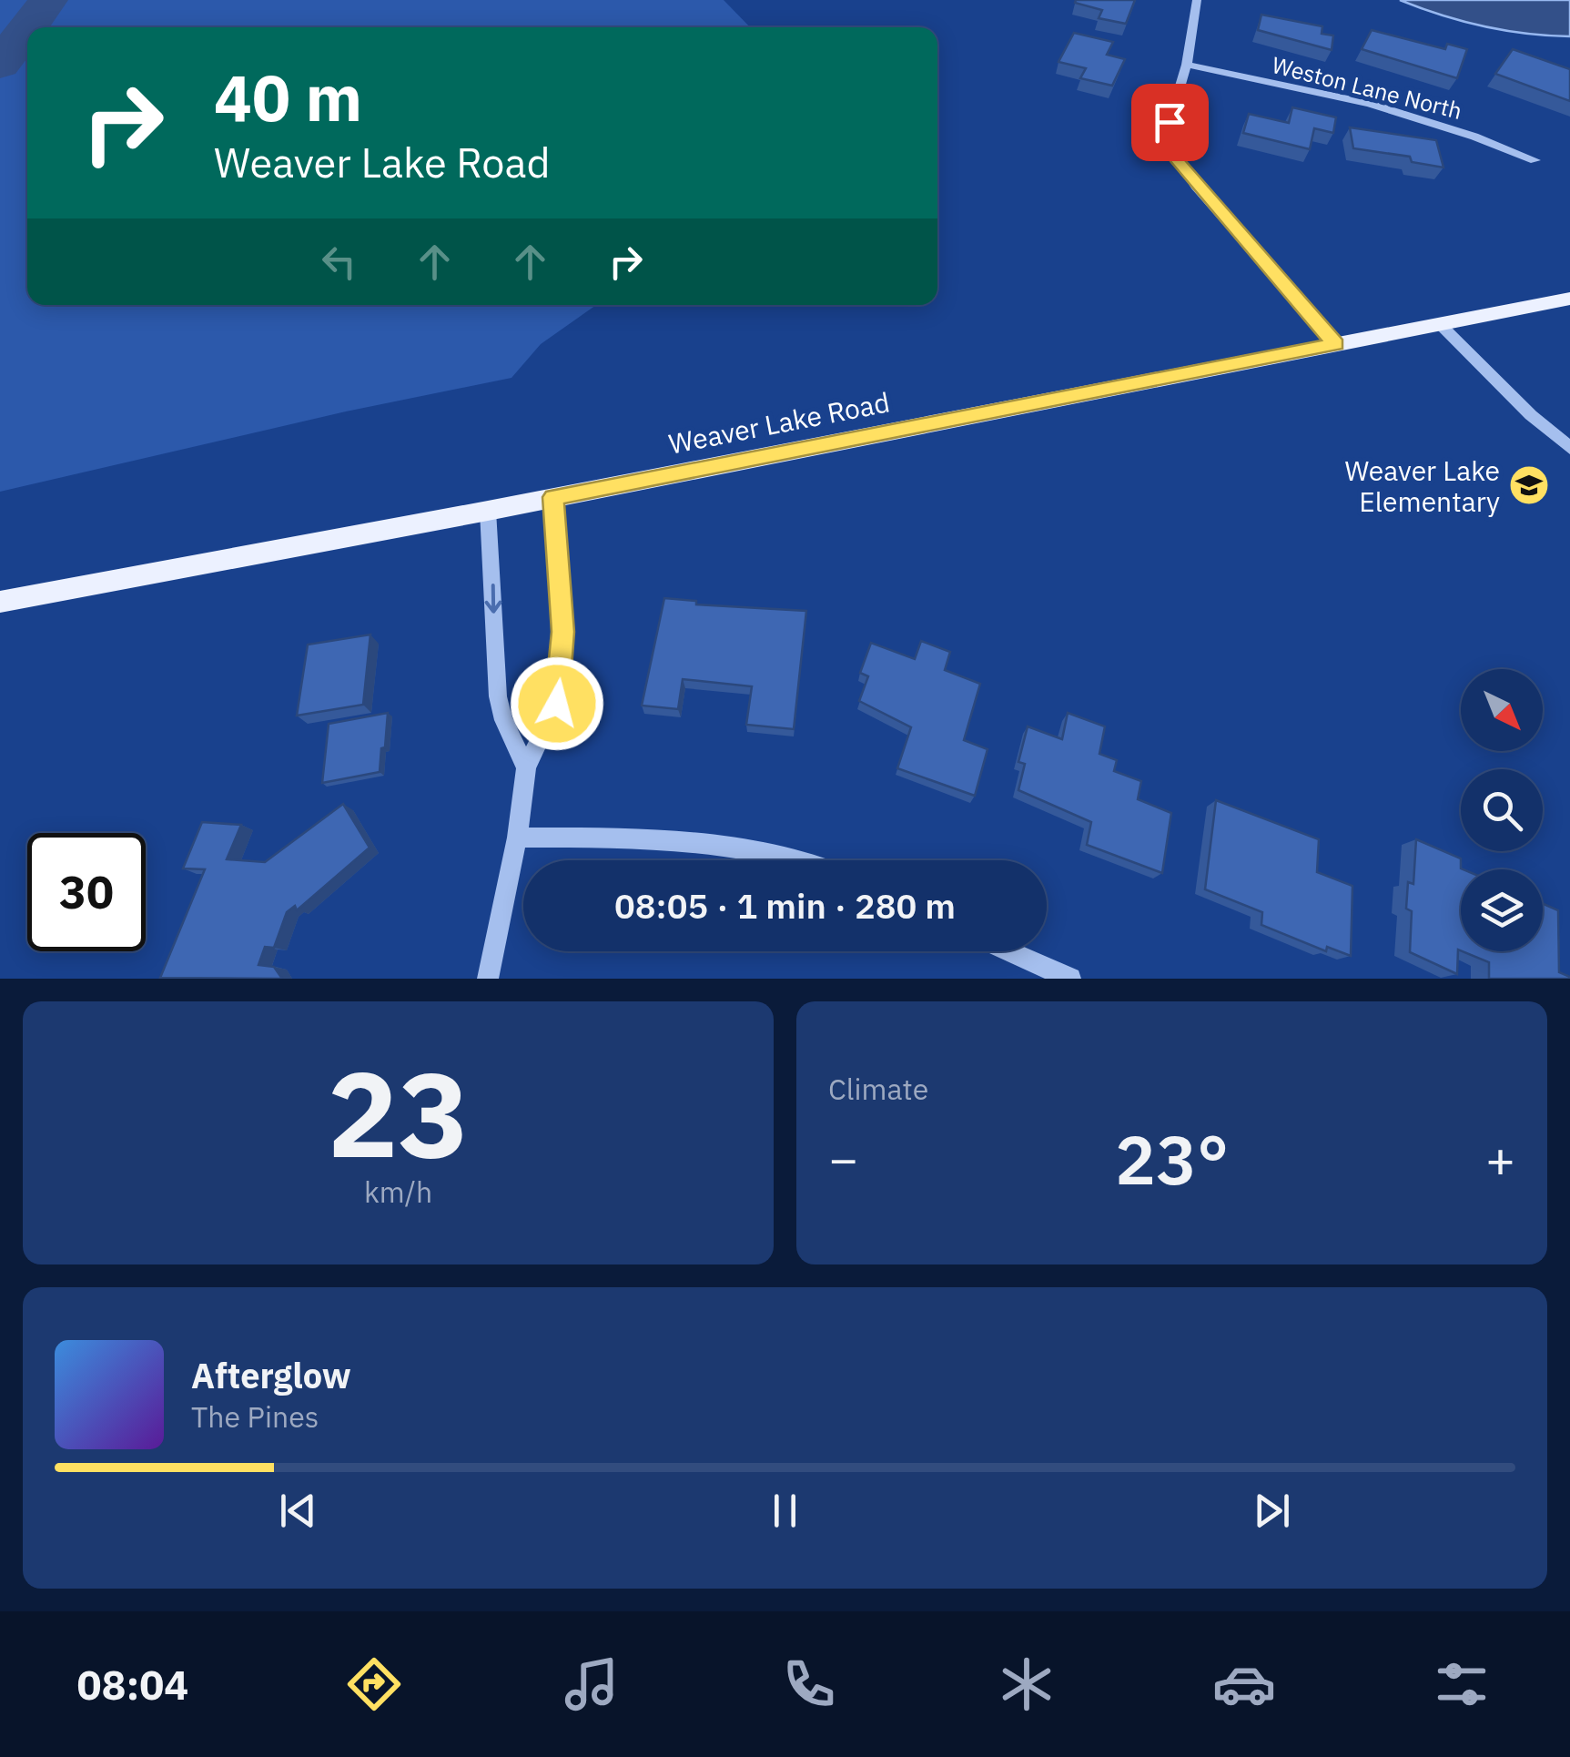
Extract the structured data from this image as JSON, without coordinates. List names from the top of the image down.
{
  "streets": {
    "main road": ["Weaver Lake Road"],
    "street": ["Weston Lane North"]
  },
  "places": {
    "school or university": ["Weaver Lake Elementary"]
  },
  "north": "bottom right",
  "page": {
    "turn": ["40 m", "Weaver Lake Road"],
    "limit": "30",
    "trip": "08:05 · 1 min · 280 m",
    "tile": [
      ["23", "km/h"],
      "Climate"
    ],
    "heat": ["−", "23°", "+"],
    "song": ["Afterglow", "The Pines"],
    "tabs": "08:04"
  }
}
